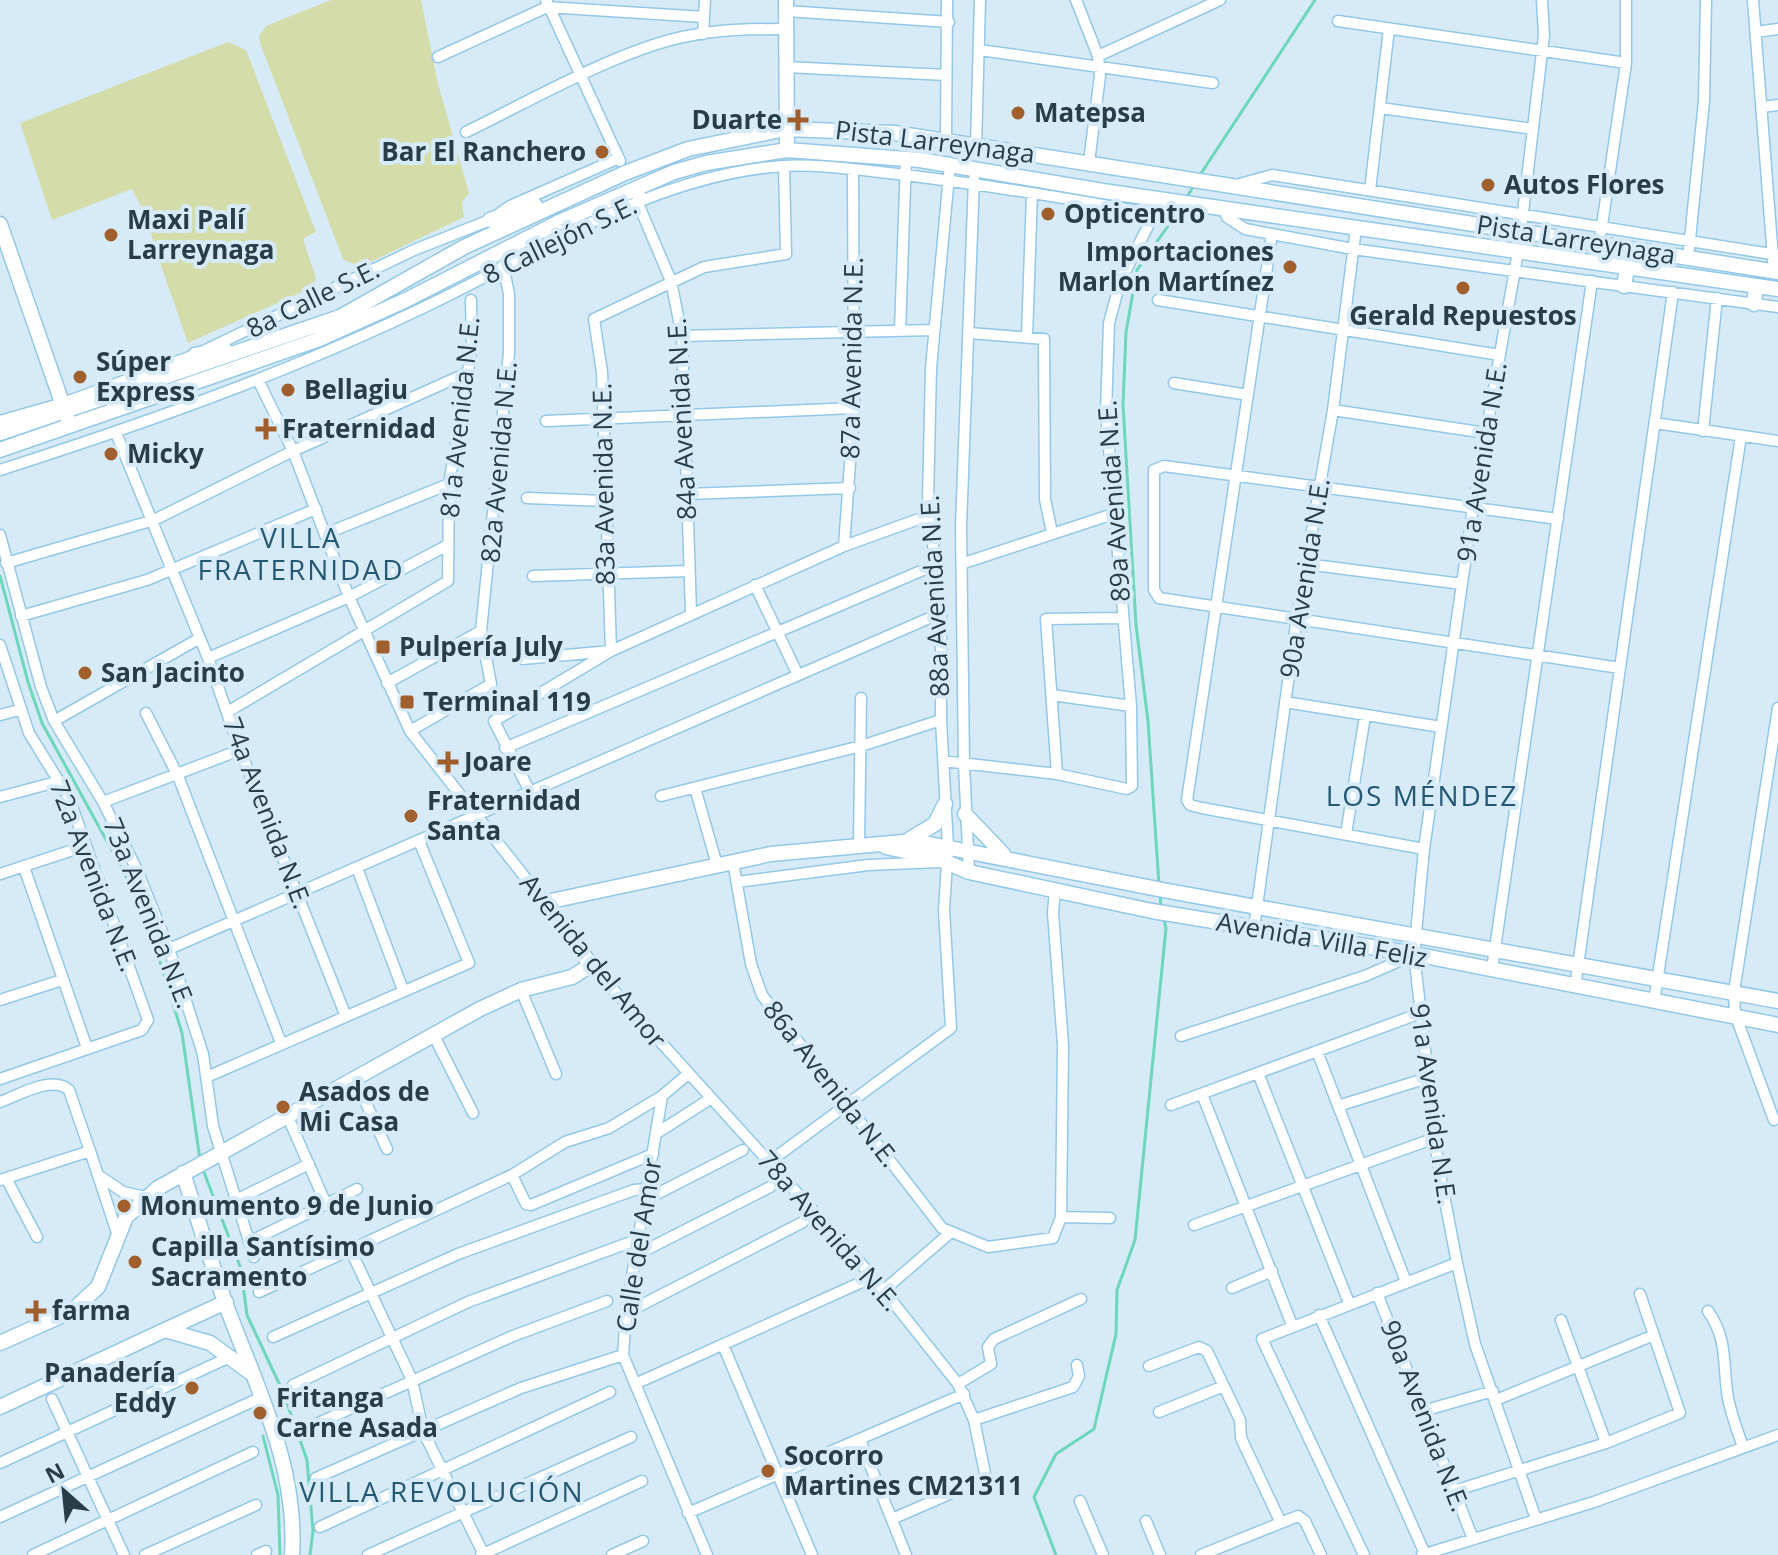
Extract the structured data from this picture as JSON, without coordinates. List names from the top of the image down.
{
  "streets": {
    "street": [
      "Pista Larreynaga",
      "8 Callejón S.E.",
      "8a Calle S.E.",
      "87a Avenida N.E.",
      "81a Avenida N.E.",
      "84a Avenida N.E.",
      "82a Avenida N.E.",
      "91a Avenida N.E.",
      "83a Avenida N.E.",
      "89a Avenida N.E.",
      "90a Avenida N.E.",
      "88a Avenida N.E.",
      "74a Avenida N.E.",
      "72a Avenida N.E.",
      "73a Avenida N.E.",
      "Avenida Villa Feliz",
      "Avenida del Amor",
      "86a Avenida N.E.",
      "78a Avenida N.E.",
      "Calle del Amor"
    ]
  },
  "crossings": [
    ["Pista Larreynaga", "8 Callejón S.E."],
    ["Pista Larreynaga", "8a Calle S.E."],
    ["Pista Larreynaga", "91a Avenida N.E."],
    ["Pista Larreynaga", "89a Avenida N.E."],
    ["Pista Larreynaga", "90a Avenida N.E."],
    ["Pista Larreynaga", "88a Avenida N.E."],
    ["8 Callejón S.E.", "87a Avenida N.E."],
    ["8 Callejón S.E.", "84a Avenida N.E."],
    ["8 Callejón S.E.", "82a Avenida N.E."],
    ["8 Callejón S.E.", "88a Avenida N.E."],
    ["8 Callejón S.E.", "74a Avenida N.E."],
    ["8 Callejón S.E.", "Avenida del Amor"],
    ["81a Avenida N.E.", "Avenida del Amor"],
    ["84a Avenida N.E.", "83a Avenida N.E."],
    ["82a Avenida N.E.", "Avenida del Amor"],
    ["91a Avenida N.E.", "Avenida Villa Feliz"],
    ["90a Avenida N.E.", "Avenida Villa Feliz"],
    ["88a Avenida N.E.", "Avenida Villa Feliz"],
    ["88a Avenida N.E.", "86a Avenida N.E."],
    ["Avenida Villa Feliz", "Avenida del Amor"],
    ["Avenida Villa Feliz", "86a Avenida N.E."],
    ["Avenida del Amor", "78a Avenida N.E."]
  ],
  "districts": ["VILLA FRATERNIDAD", "LOS MÉNDEZ", "VILLA REVOLUCIÓN"],
  "places": {
    "other": [
      "Matepsa",
      "Bar El Ranchero",
      "Autos Flores",
      "Opticentro",
      "Maxi Palí Larreynaga",
      "Importaciones Marlon Martínez",
      "Gerald Repuestos",
      "Súper Express",
      "Bellagiu",
      "Micky",
      "San Jacinto",
      "Fraternidad Santa",
      "Asados de Mi Casa",
      "Monumento 9 de Junio",
      "Capilla Santísimo Sacramento",
      "Panadería Eddy",
      "Fritanga Carne Asada",
      "Socorro Martines CM21311"
    ],
    "health": [
      "Duarte",
      "Fraternidad",
      "Joare",
      "farma"
    ],
    "transit": ["Pulpería July", "Terminal 119"]
  },
  "north": "top left"
}
